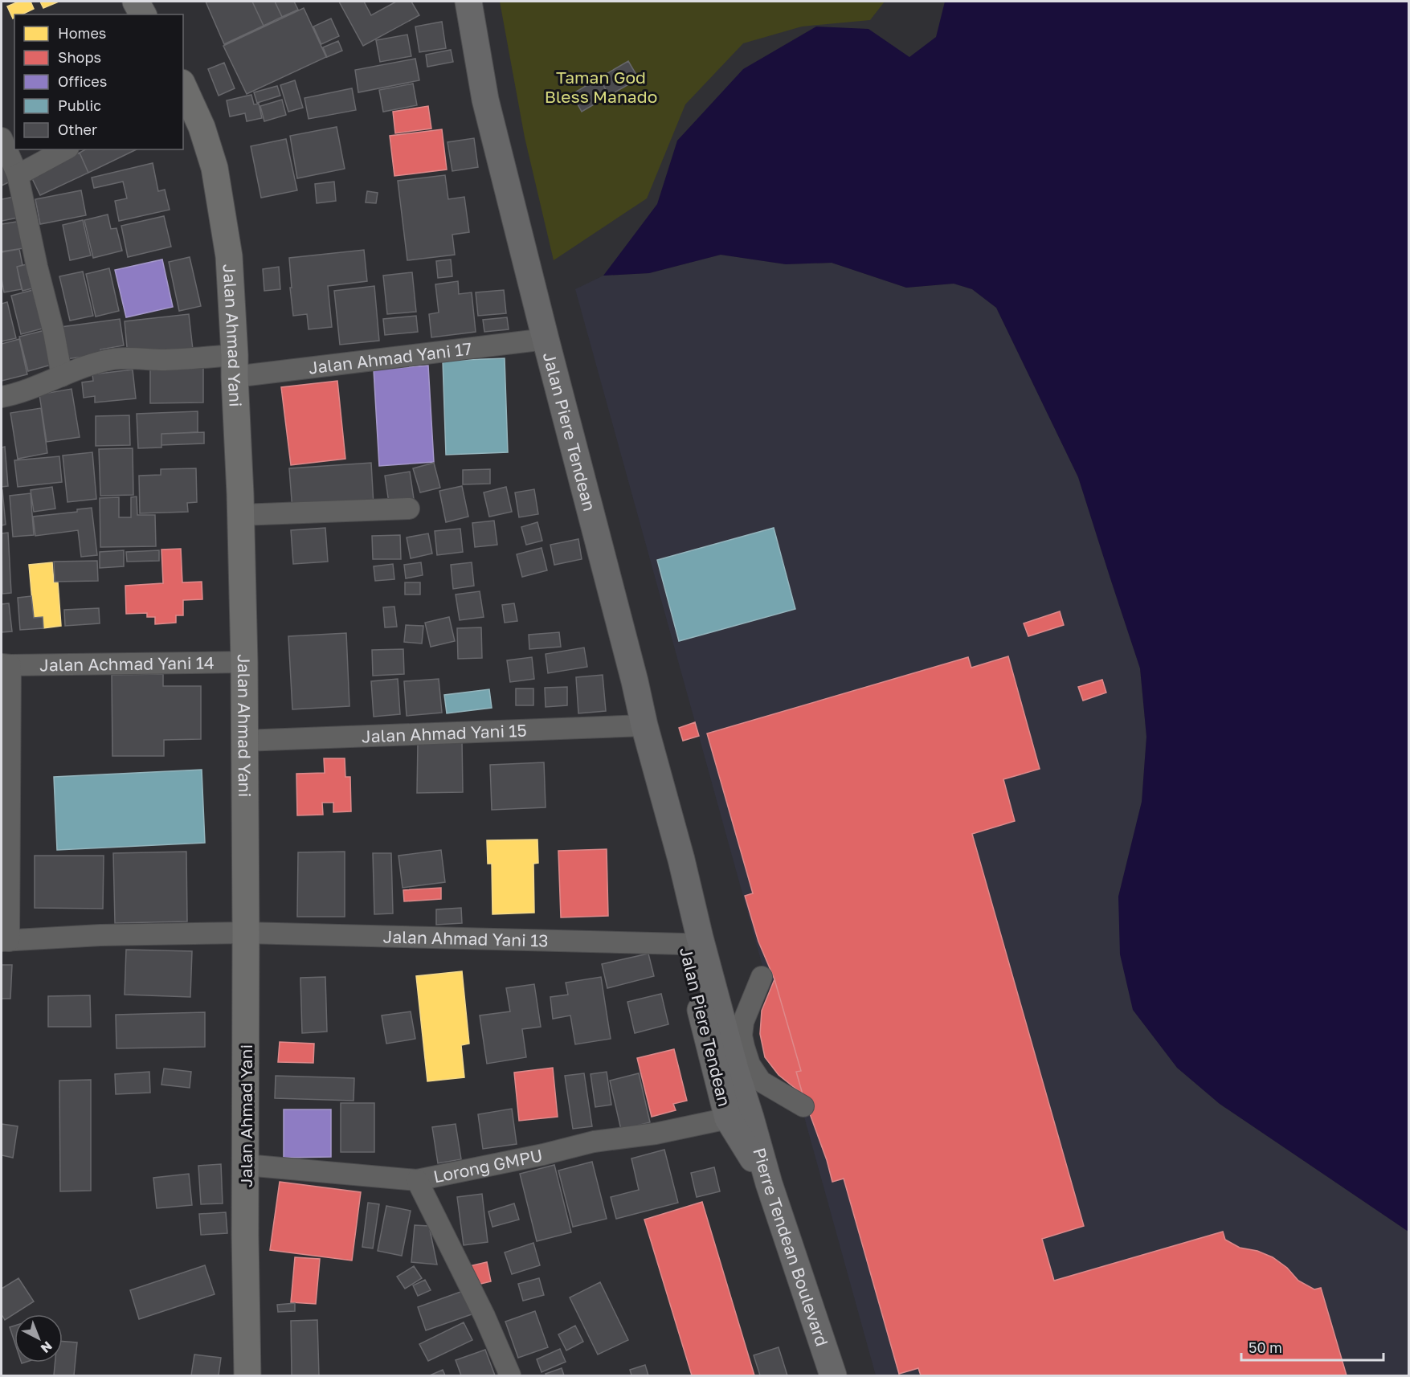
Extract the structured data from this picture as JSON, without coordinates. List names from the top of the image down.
{
  "streets": {
    "highway": ["Jalan Piere Tendean", "Pierre Tendean Boulevard"],
    "main road": ["Jalan Ahmad Yani"],
    "street": [
      "Jalan Ahmad Yani 17",
      "Jalan Achmad Yani 14",
      "Jalan Ahmad Yani 15",
      "Jalan Ahmad Yani 13",
      "Lorong GMPU"
    ]
  },
  "crossings": [
    ["Jalan Ahmad Yani", "Jalan Ahmad Yani 17"],
    ["Jalan Ahmad Yani", "Jalan Achmad Yani 14"],
    ["Jalan Ahmad Yani", "Jalan Ahmad Yani 15"],
    ["Jalan Ahmad Yani", "Jalan Ahmad Yani 13"],
    ["Jalan Ahmad Yani", "Lorong GMPU"],
    ["Jalan Ahmad Yani 17", "Jalan Piere Tendean"],
    ["Jalan Piere Tendean", "Jalan Ahmad Yani 15"],
    ["Jalan Piere Tendean", "Jalan Ahmad Yani 13"],
    ["Jalan Piere Tendean", "Lorong GMPU"],
    ["Jalan Piere Tendean", "Pierre Tendean Boulevard"],
    ["Lorong GMPU", "Pierre Tendean Boulevard"]
  ],
  "parks": ["Taman God Bless Manado"],
  "legend": [
    "Homes",
    "Shops",
    "Offices",
    "Public",
    "Other"
  ],
  "scale_bar": "50 m",
  "north": "bottom right"
}
